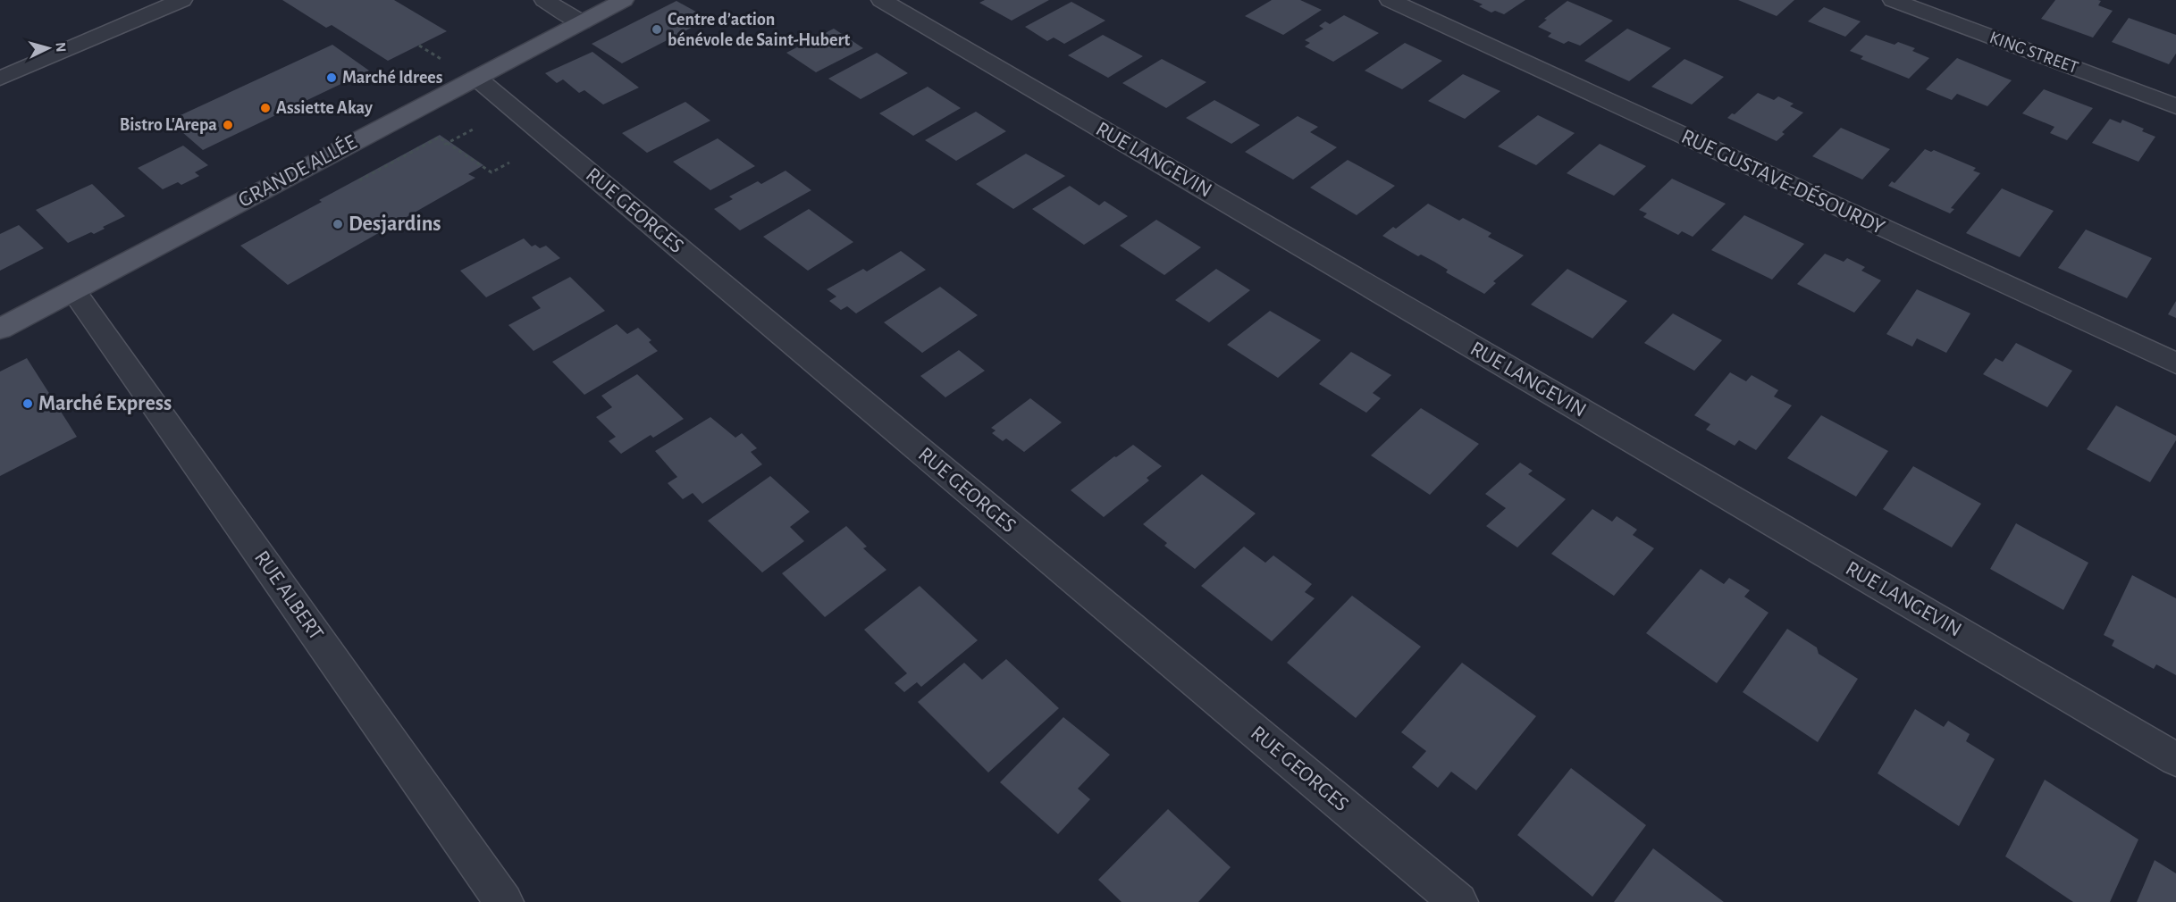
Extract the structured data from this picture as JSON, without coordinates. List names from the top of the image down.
{
  "streets": {
    "main road": ["GRANDE ALLÉE"],
    "street": [
      "KING STREET",
      "RUE LANGEVIN",
      "RUE GUSTAVE-DÉSOURDY",
      "RUE GEORGES",
      "RUE ALBERT"
    ]
  },
  "crossings": [
    ["GRANDE ALLÉE", "RUE GEORGES"],
    ["GRANDE ALLÉE", "RUE ALBERT"]
  ],
  "places": [
    "Centre d’action bénévole de Saint-Hubert",
    "Marché Idrees",
    "Assiette Akay",
    "Bistro L'Arepa",
    "Desjardins",
    "Marché Express"
  ],
  "north": "right"
}
